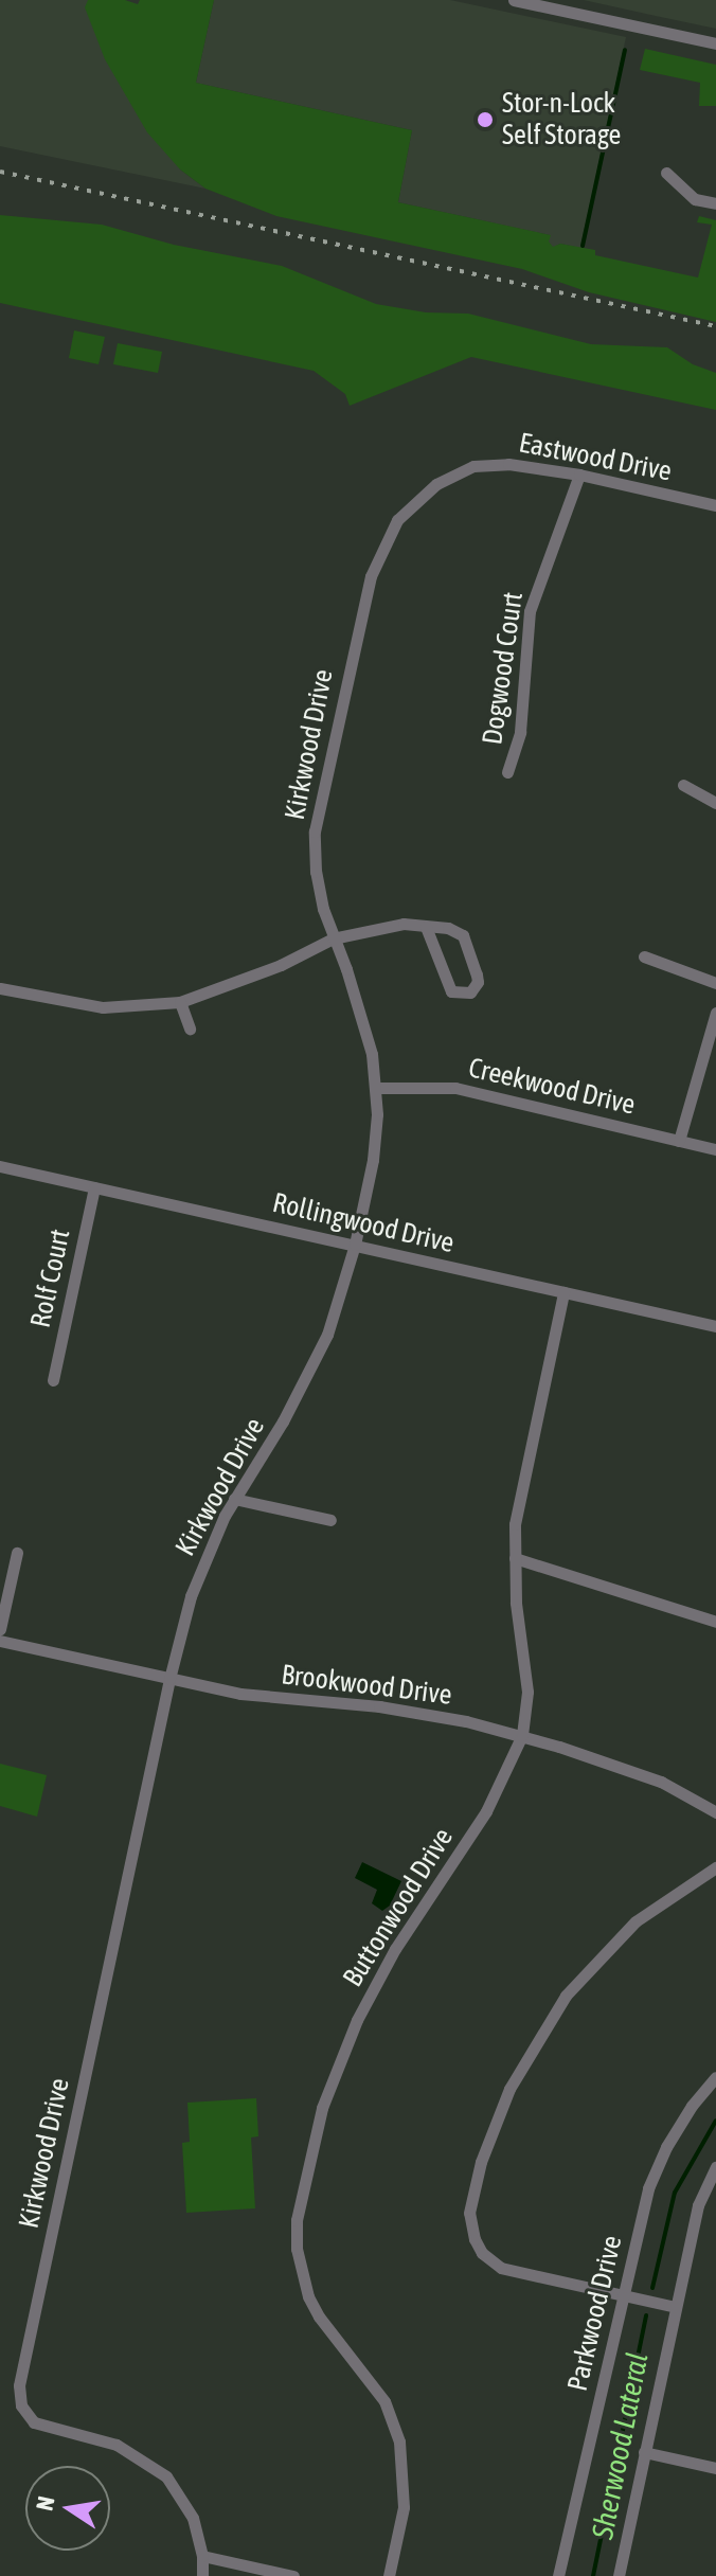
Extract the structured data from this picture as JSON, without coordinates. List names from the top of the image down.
{
  "streets": {
    "street": [
      "Eastwood Drive",
      "Dogwood Court",
      "Kirkwood Drive",
      "Creekwood Drive",
      "Rollingwood Drive",
      "Rolf Court",
      "Brookwood Drive",
      "Buttonwood Drive",
      "Parkwood Drive"
    ]
  },
  "crossings": [
    ["Eastwood Drive", "Dogwood Court"],
    ["Eastwood Drive", "Kirkwood Drive"],
    ["Kirkwood Drive", "Creekwood Drive"],
    ["Kirkwood Drive", "Rollingwood Drive"],
    ["Kirkwood Drive", "Brookwood Drive"],
    ["Rollingwood Drive", "Rolf Court"],
    ["Rollingwood Drive", "Buttonwood Drive"],
    ["Brookwood Drive", "Buttonwood Drive"]
  ],
  "water": ["Sherwood Lateral"],
  "places": ["Stor-n-Lock Self Storage"],
  "north": "left"
}
